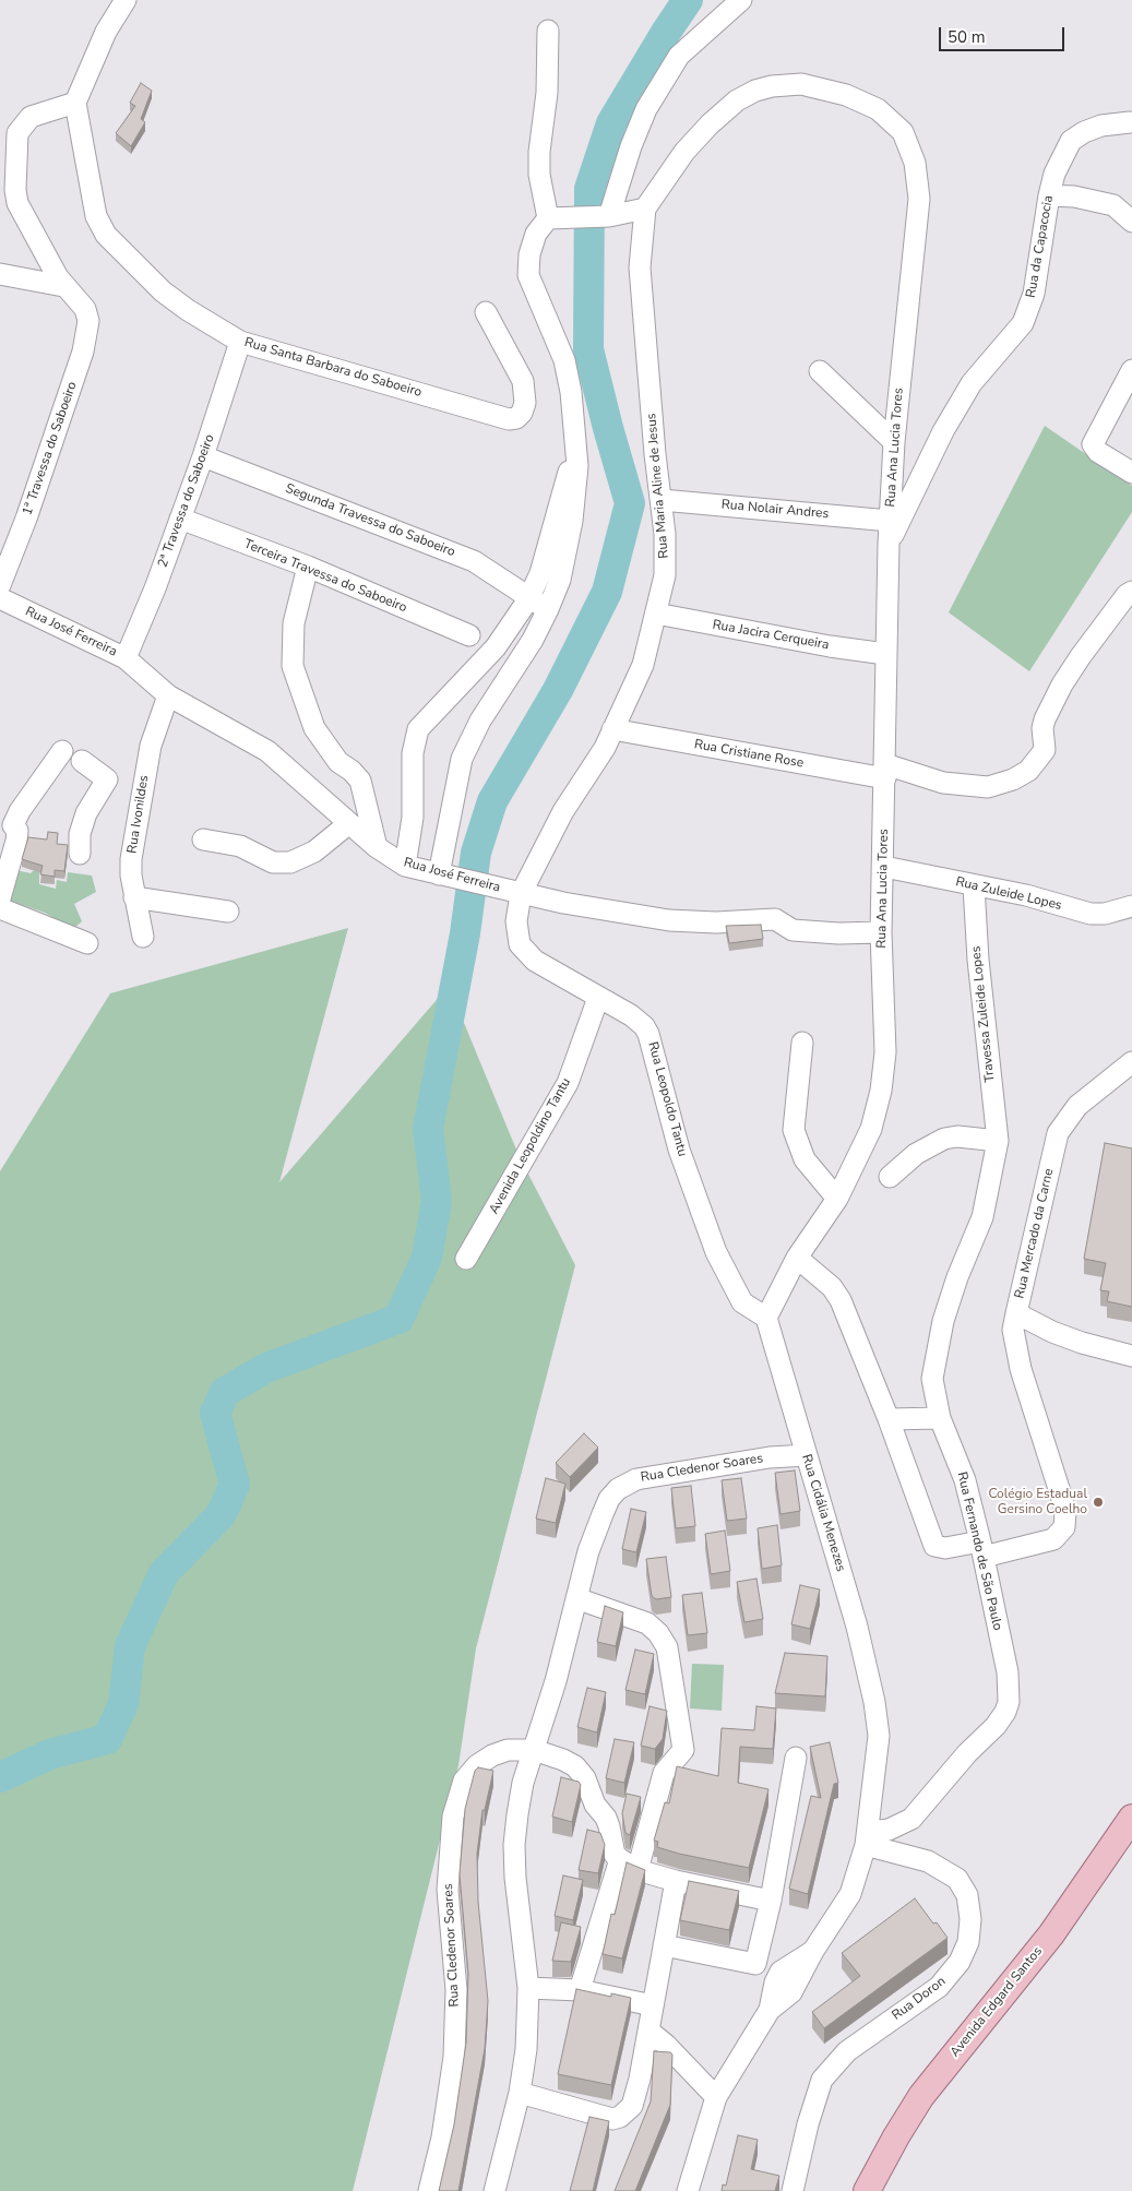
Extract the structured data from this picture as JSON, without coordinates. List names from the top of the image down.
{
  "streets": {
    "main road": ["Avenida Edgard Santos"],
    "street": [
      "Rua da Capacocia",
      "Rua Santa Barbara do Saboeiro",
      "Rua Ana Lucia Tores",
      "1ª Travessa do Saboeiro",
      "Rua Maria Aline de Jesus",
      "2ª Travessa do Saboeiro",
      "Rua Nolair Andres",
      "Segunda Travessa do Saboeiro",
      "Terceira Travessa do Saboeiro",
      "Rua José Ferreira",
      "Rua Jacira Cerqueira",
      "Rua Cristiane Rose",
      "Rua Ivonildes",
      "Rua Zuleide Lopes",
      "Travessa Zuleide Lopes",
      "Rua Leopoldo Tantu",
      "Avenida Leopoldino Tantu",
      "Rua Mercado da Carne",
      "Rua Cledenor Soares",
      "Rua Cidália Menezes",
      "Rua Fernando de São Paulo",
      "Rua Doron"
    ]
  },
  "crossings": [
    ["Rua da Capacocia", "Rua Ana Lucia Tores"],
    ["Rua Santa Barbara do Saboeiro", "2ª Travessa do Saboeiro"],
    ["Rua Ana Lucia Tores", "Rua Maria Aline de Jesus"],
    ["Rua Ana Lucia Tores", "Rua Nolair Andres"],
    ["Rua Ana Lucia Tores", "Rua José Ferreira"],
    ["Rua Ana Lucia Tores", "Rua Jacira Cerqueira"],
    ["Rua Ana Lucia Tores", "Rua Cristiane Rose"],
    ["Rua Ana Lucia Tores", "Rua Zuleide Lopes"],
    ["Rua Maria Aline de Jesus", "Rua Nolair Andres"],
    ["Rua Maria Aline de Jesus", "Rua José Ferreira"],
    ["Rua Maria Aline de Jesus", "Rua Jacira Cerqueira"],
    ["Rua Maria Aline de Jesus", "Rua Cristiane Rose"],
    ["Rua Maria Aline de Jesus", "Rua Leopoldo Tantu"],
    ["2ª Travessa do Saboeiro", "Segunda Travessa do Saboeiro"],
    ["2ª Travessa do Saboeiro", "Terceira Travessa do Saboeiro"],
    ["2ª Travessa do Saboeiro", "Rua José Ferreira"],
    ["Rua José Ferreira", "Rua Ivonildes"],
    ["Rua José Ferreira", "Rua Leopoldo Tantu"],
    ["Rua Zuleide Lopes", "Travessa Zuleide Lopes"],
    ["Travessa Zuleide Lopes", "Rua Fernando de São Paulo"],
    ["Rua Leopoldo Tantu", "Avenida Leopoldino Tantu"],
    ["Rua Leopoldo Tantu", "Rua Cidália Menezes"],
    ["Rua Cledenor Soares", "Rua Cidália Menezes"],
    ["Rua Cidália Menezes", "Rua Fernando de São Paulo"],
    ["Rua Cidália Menezes", "Rua Doron"],
    ["Rua Fernando de São Paulo", "Rua Doron"]
  ],
  "places": ["Colégio Estadual Gersino Coelho"],
  "scale_bar": "50 m"
}
